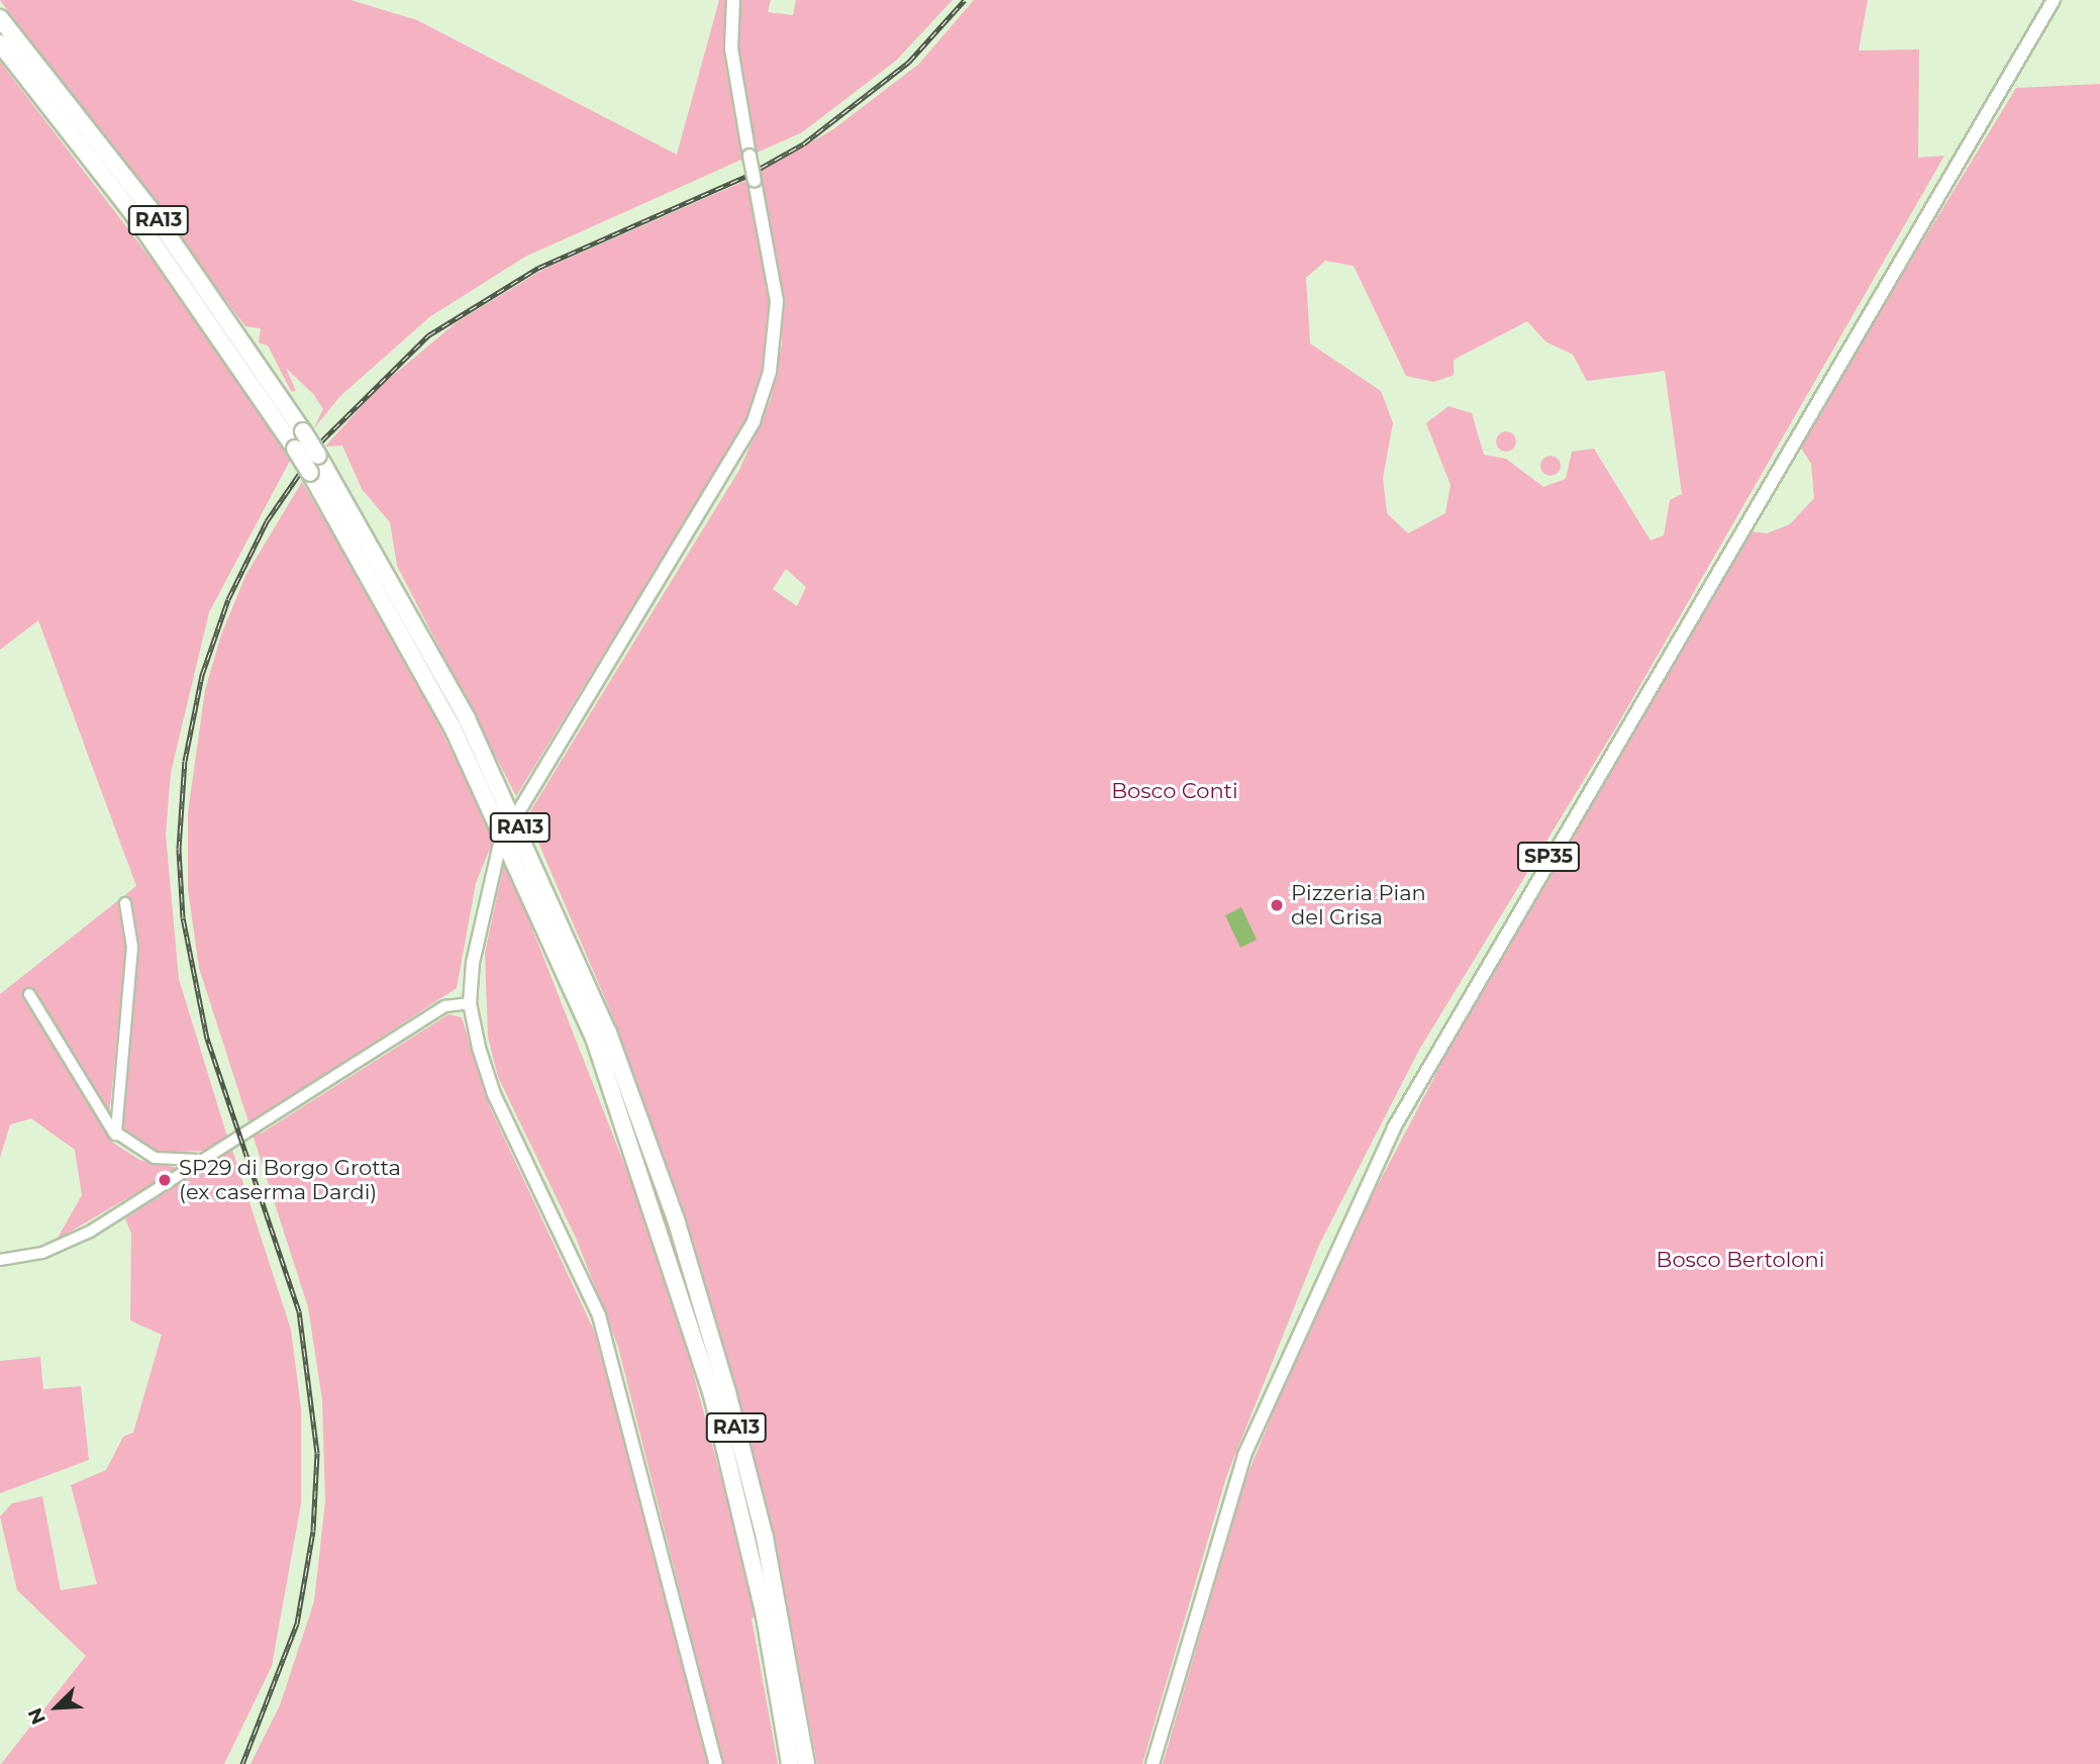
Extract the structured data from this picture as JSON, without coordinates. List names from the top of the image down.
{
  "streets": {
    "highway": ["RA13"],
    "main road": ["SP35"]
  },
  "parks": ["Bosco Conti", "Bosco Bertoloni"],
  "places": ["Pizzeria Pian del Grisa", "SP29 di Borgo Grotta (ex caserma Dardi)"],
  "north": "bottom left"
}
